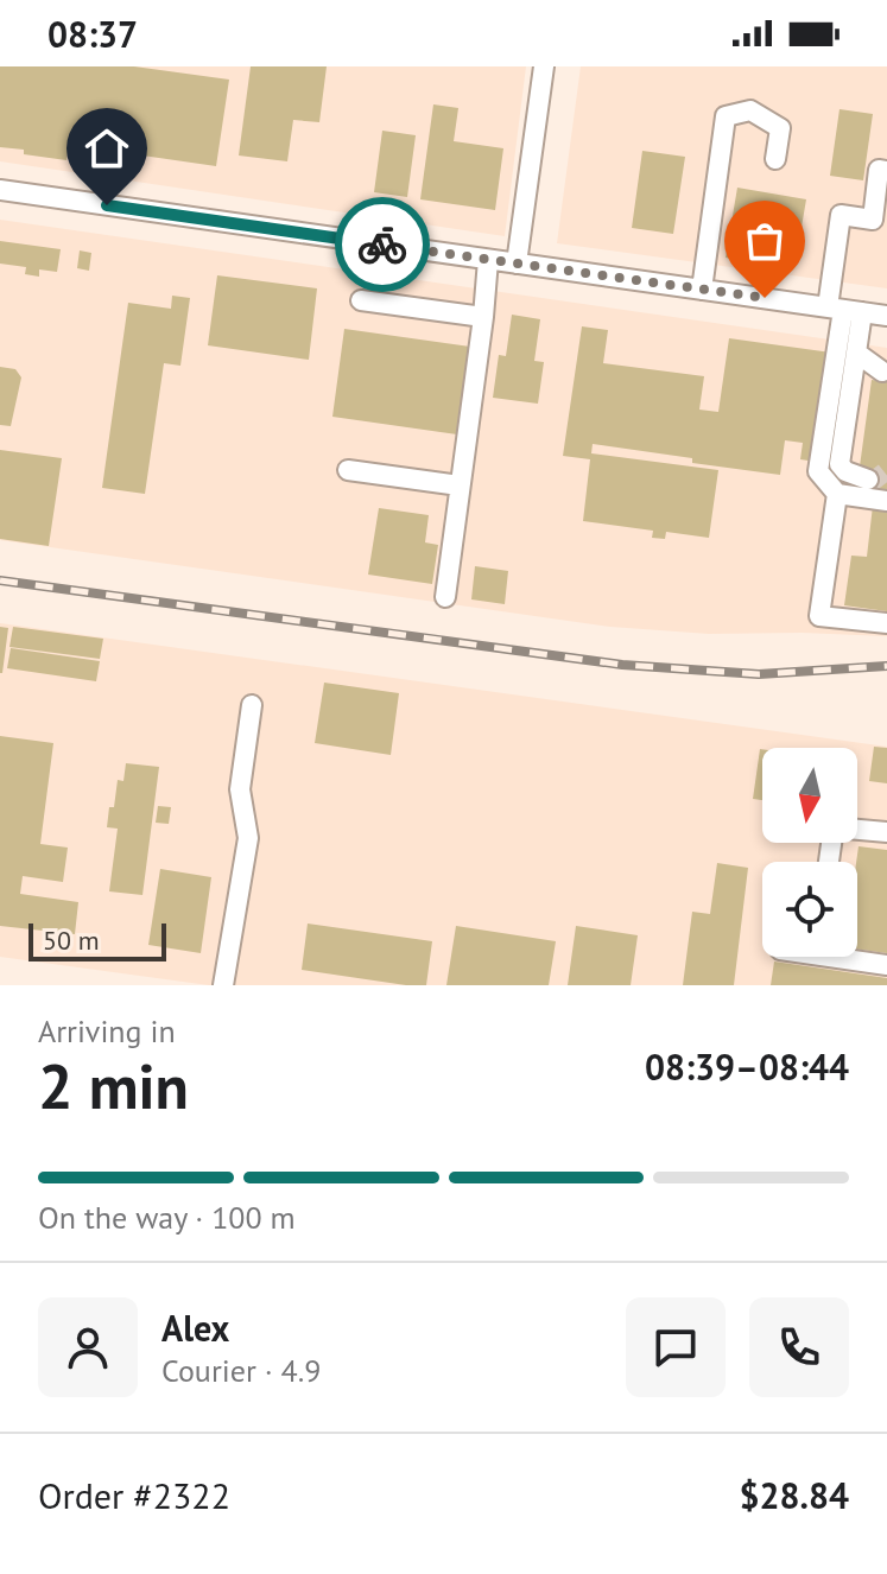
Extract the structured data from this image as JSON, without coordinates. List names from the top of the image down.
{
  "scale_bar": "50 m",
  "north": "bottom",
  "page": {
    "status": "08:37",
    "scale": "50 m",
    "heading": ["2 min", "Arriving in", "08:39–08:44"],
    "panel": [
      "Alex",
      "Courier · 4.9",
      "Order #2322",
      "$28.84"
    ],
    "bar": "On the way · 100 m"
  }
}
